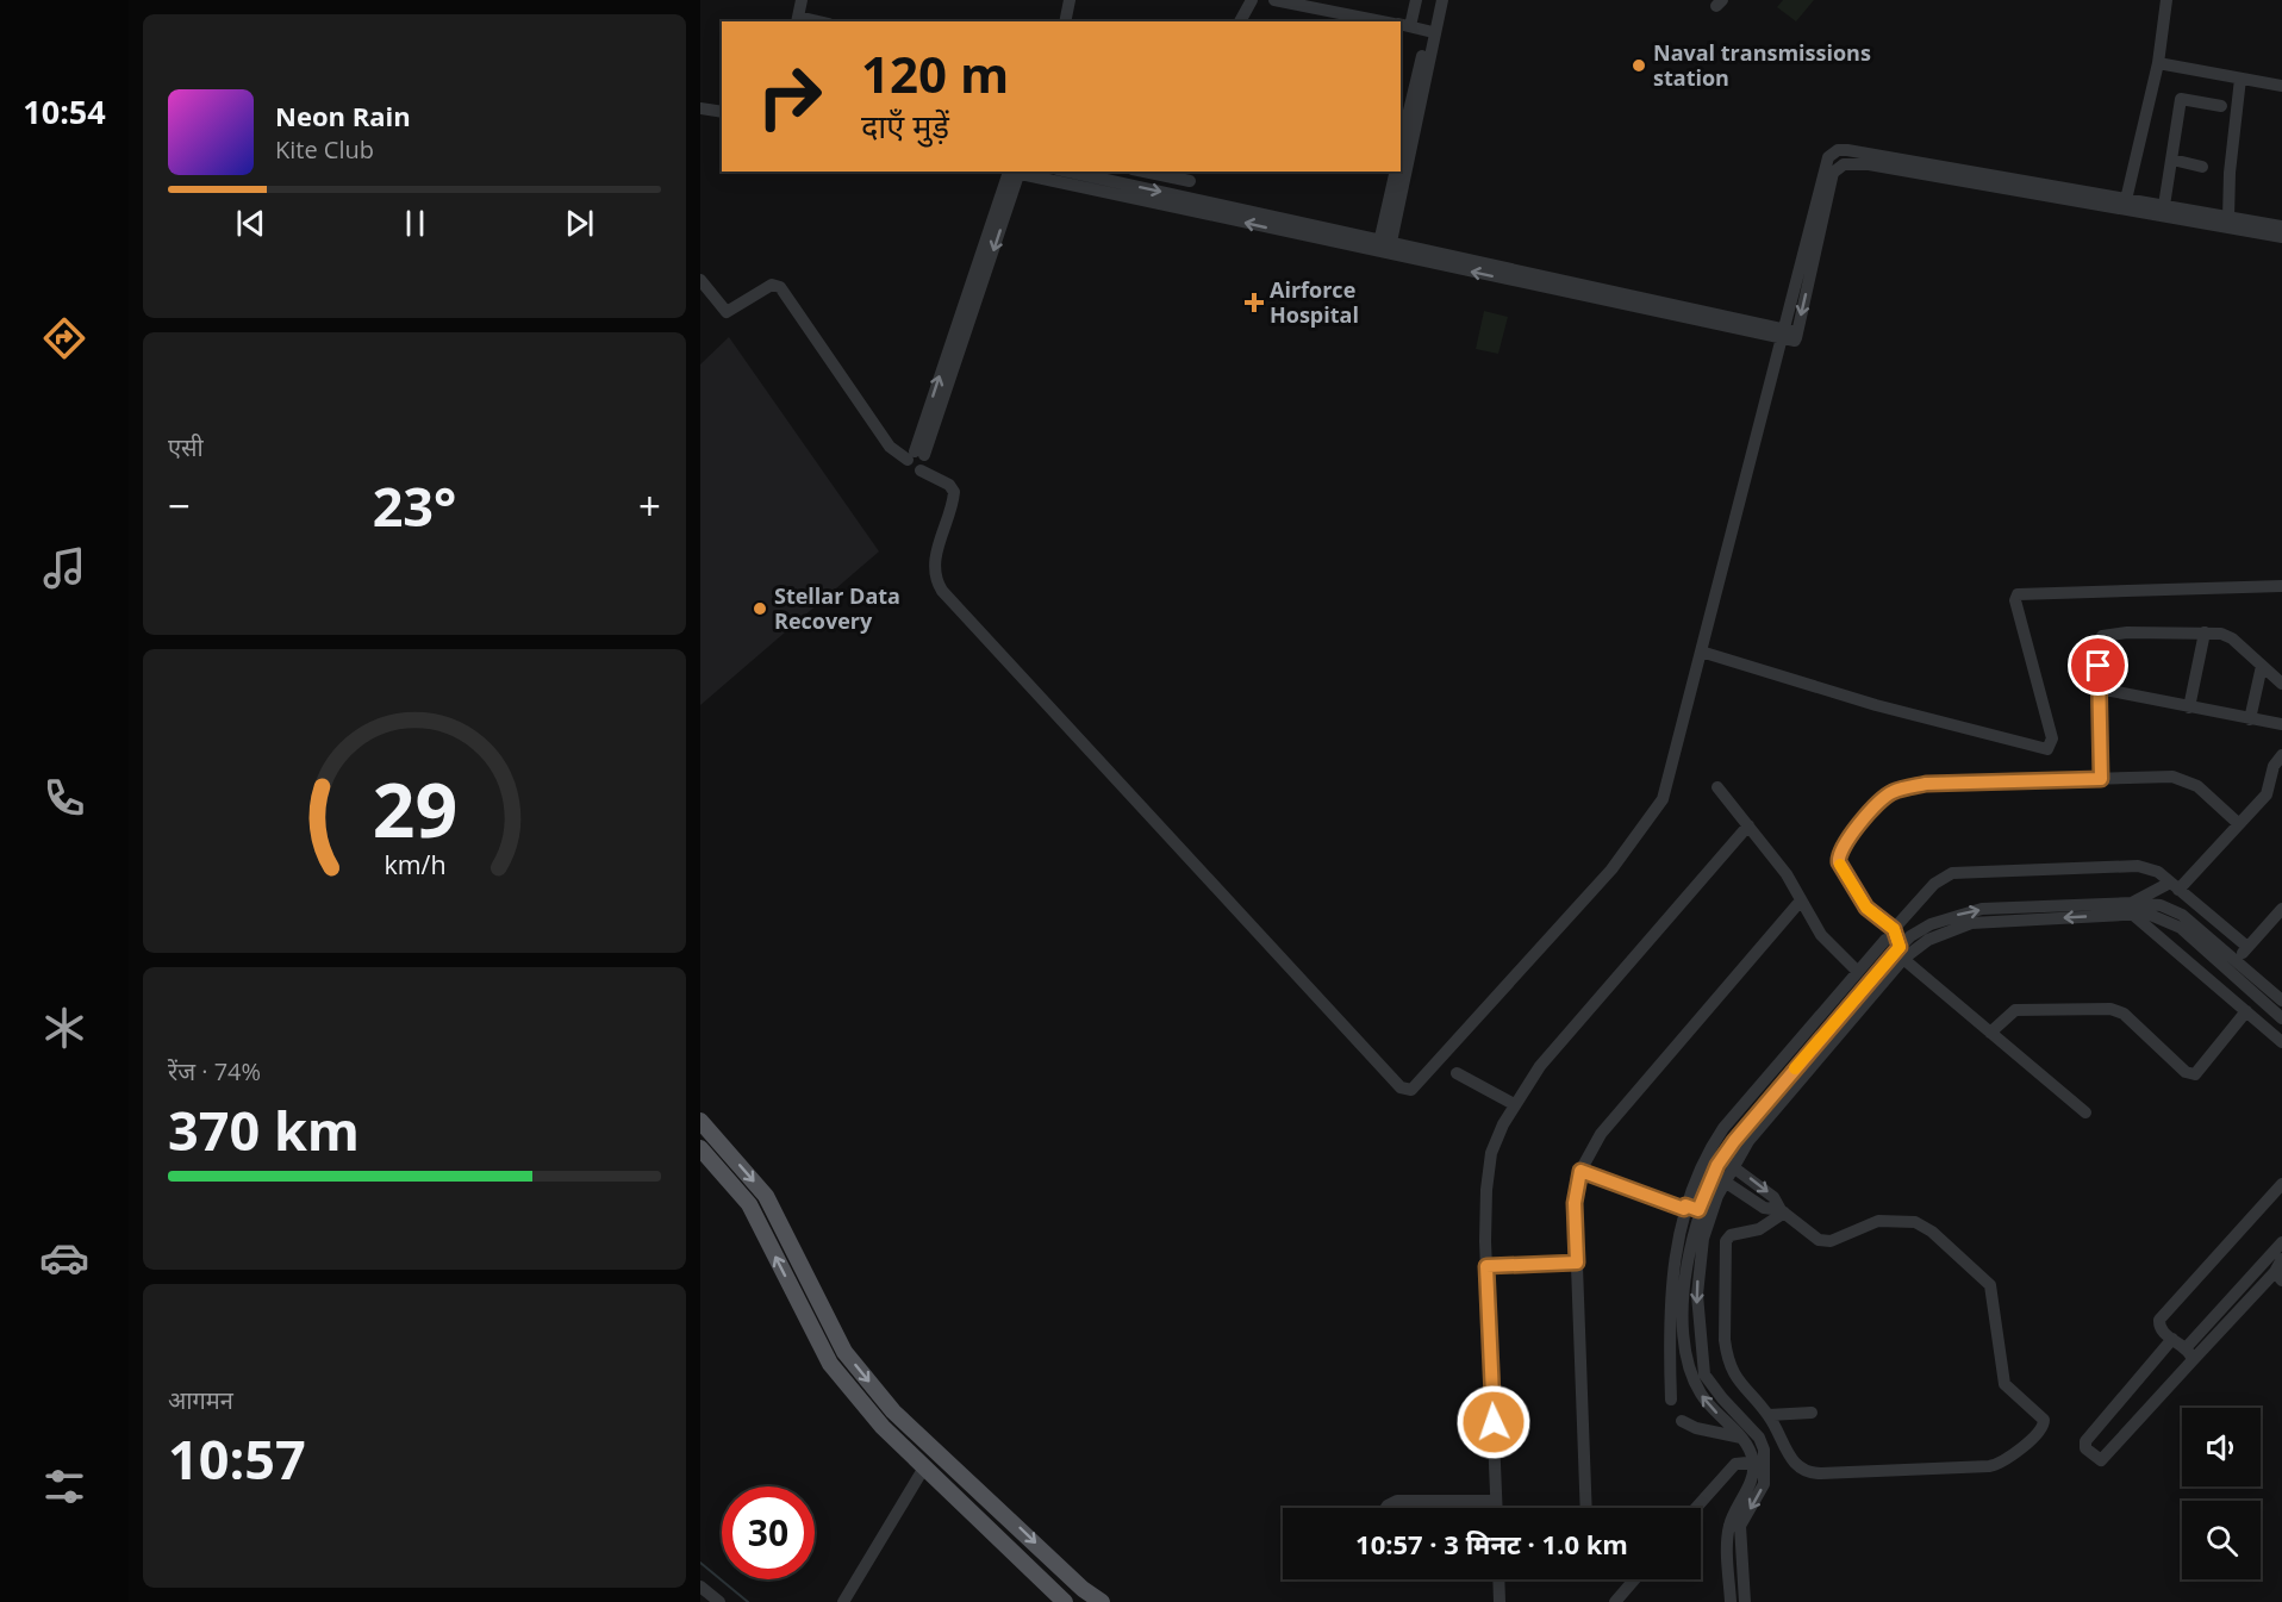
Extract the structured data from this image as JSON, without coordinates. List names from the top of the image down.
{
  "places": {
    "other": ["Naval transmissions station", "Stellar Data Recovery"],
    "health": ["Airforce Hospital"]
  },
  "page": {
    "tabs": "10:54",
    "turn": ["120 m", "दाएँ मुड़ें"],
    "song": ["Neon Rain", "Kite Club"],
    "tile": [
      "एसी",
      ["रेंज · 74%", "370 km"],
      ["आगमन", "10:57"]
    ],
    "heat": ["−", "23°", "+"],
    "limit": "30",
    "trip": "10:57 · 3 मिनट · 1.0 km",
    "gauge": ["29", "km/h"]
  }
}
